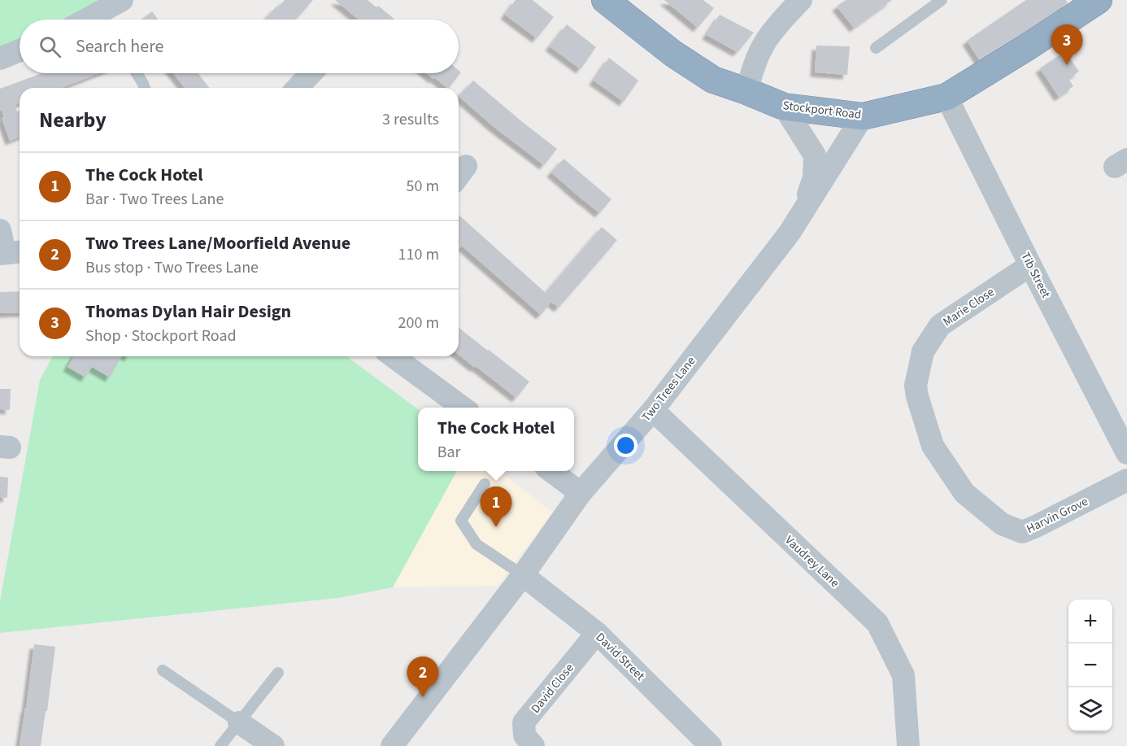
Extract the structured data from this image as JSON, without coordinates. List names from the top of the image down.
{
  "streets": {
    "highway": ["Stockport Road"],
    "street": [
      "Tib Street",
      "Marie Close",
      "Two Trees Lane",
      "Harvin Grove",
      "Vaudrey Lane",
      "David Street",
      "David Close"
    ]
  },
  "crossings": [
    ["Stockport Road", "Tib Street"],
    ["Stockport Road", "Two Trees Lane"],
    ["Tib Street", "Marie Close"],
    ["Marie Close", "Harvin Grove"],
    ["Two Trees Lane", "Vaudrey Lane"],
    ["Two Trees Lane", "David Street"],
    ["David Street", "David Close"]
  ],
  "page": {
    "search": "Search here",
    "pins": ["3", "1", "2"],
    "heading": ["Nearby", "3 results"],
    "list": [
      {
        "mark": "1",
        "name": "The Cock Hotel",
        "note": "Bar · Two Trees Lane",
        "value": "50 m"
      },
      {
        "mark": "2",
        "name": "Two Trees Lane/Moorfield Avenue",
        "note": "Bus stop · Two Trees Lane",
        "value": "110 m"
      },
      {
        "mark": "3",
        "name": "Thomas Dylan Hair Design",
        "note": "Shop · Stockport Road",
        "value": "200 m"
      }
    ],
    "popup": ["The Cock Hotel", "Bar"],
    "map_buttons": ["+", "−"]
  }
}
